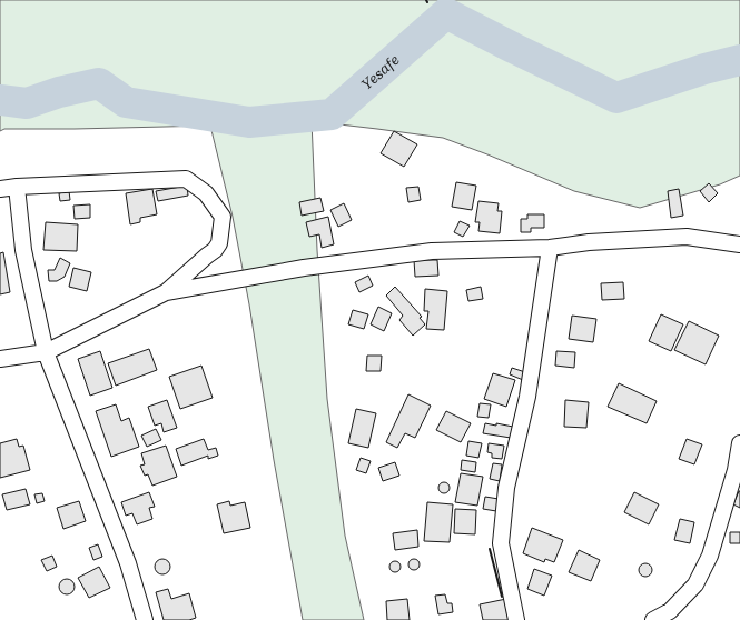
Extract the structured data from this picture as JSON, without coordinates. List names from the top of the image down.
{
  "water": ["Yesafe"]
}
